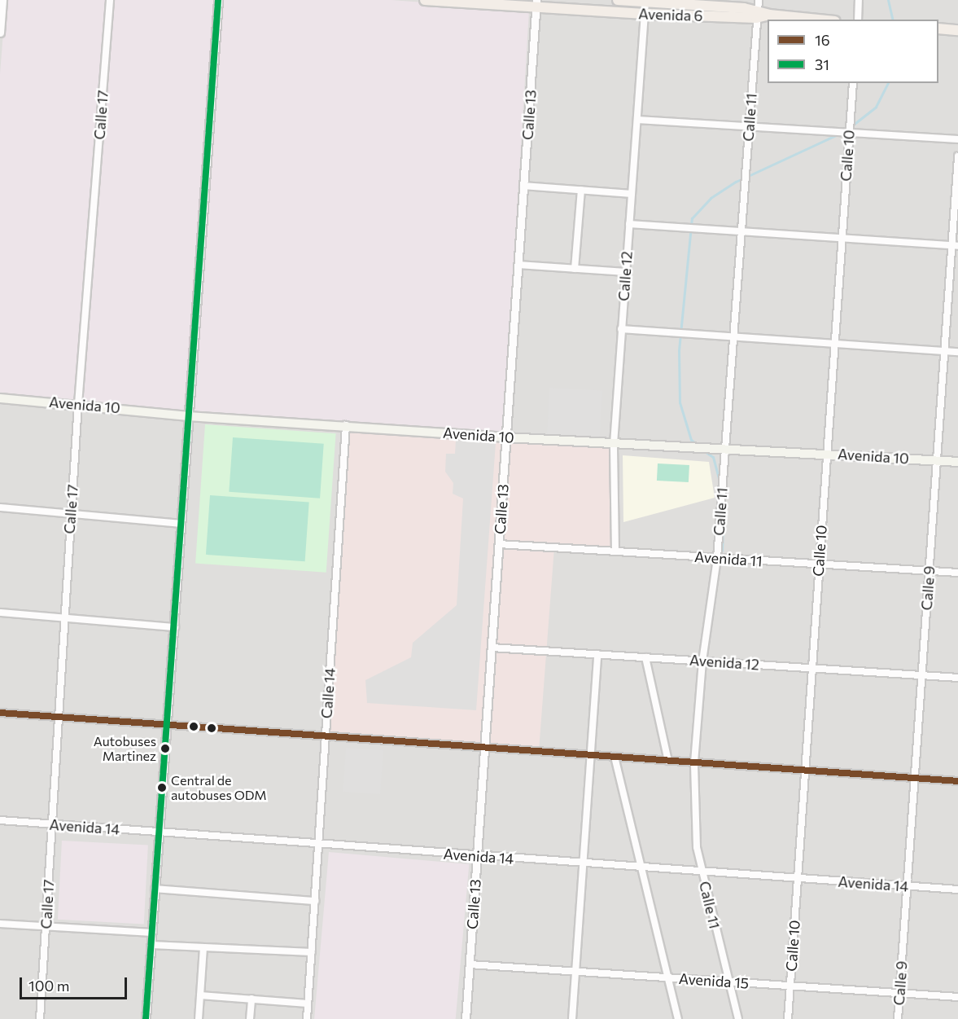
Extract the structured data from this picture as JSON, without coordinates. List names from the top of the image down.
{
  "streets": {
    "main road": ["Avenida 6", "Avenida 10"],
    "street": [
      "Calle 17",
      "Calle 13",
      "Calle 11",
      "Calle 10",
      "Calle 12",
      "Avenida 11",
      "Calle 9",
      "Avenida 12",
      "Calle 14",
      "Avenida 14",
      "Avenida 15"
    ]
  },
  "crossings": [
    ["Avenida 6", "Calle 13"],
    ["Avenida 6", "Calle 11"],
    ["Avenida 6", "Calle 12"],
    ["Calle 17", "Avenida 10"],
    ["Calle 17", "Avenida 14"],
    ["Calle 13", "Avenida 10"],
    ["Calle 13", "Avenida 11"],
    ["Calle 13", "Avenida 12"],
    ["Calle 13", "Avenida 14"],
    ["Calle 13", "Avenida 15"],
    ["Calle 11", "Avenida 10"],
    ["Calle 11", "Avenida 11"],
    ["Calle 11", "Avenida 12"],
    ["Calle 11", "Avenida 14"],
    ["Calle 11", "Avenida 15"],
    ["Calle 10", "Avenida 10"],
    ["Calle 10", "Avenida 11"],
    ["Calle 10", "Avenida 12"],
    ["Calle 10", "Avenida 14"],
    ["Calle 10", "Avenida 15"],
    ["Calle 12", "Avenida 10"],
    ["Calle 12", "Avenida 11"],
    ["Avenida 10", "Calle 9"],
    ["Avenida 10", "Calle 14"],
    ["Avenida 11", "Calle 9"],
    ["Calle 9", "Avenida 12"],
    ["Calle 9", "Avenida 14"],
    ["Calle 9", "Avenida 15"],
    ["Calle 14", "Avenida 14"]
  ],
  "places": ["Autobuses Martinez", "Central de autobuses ODM"],
  "lines": ["transit line 31", "transit line 16"],
  "legend": ["16", "31"],
  "scale_bar": "100 m"
}
